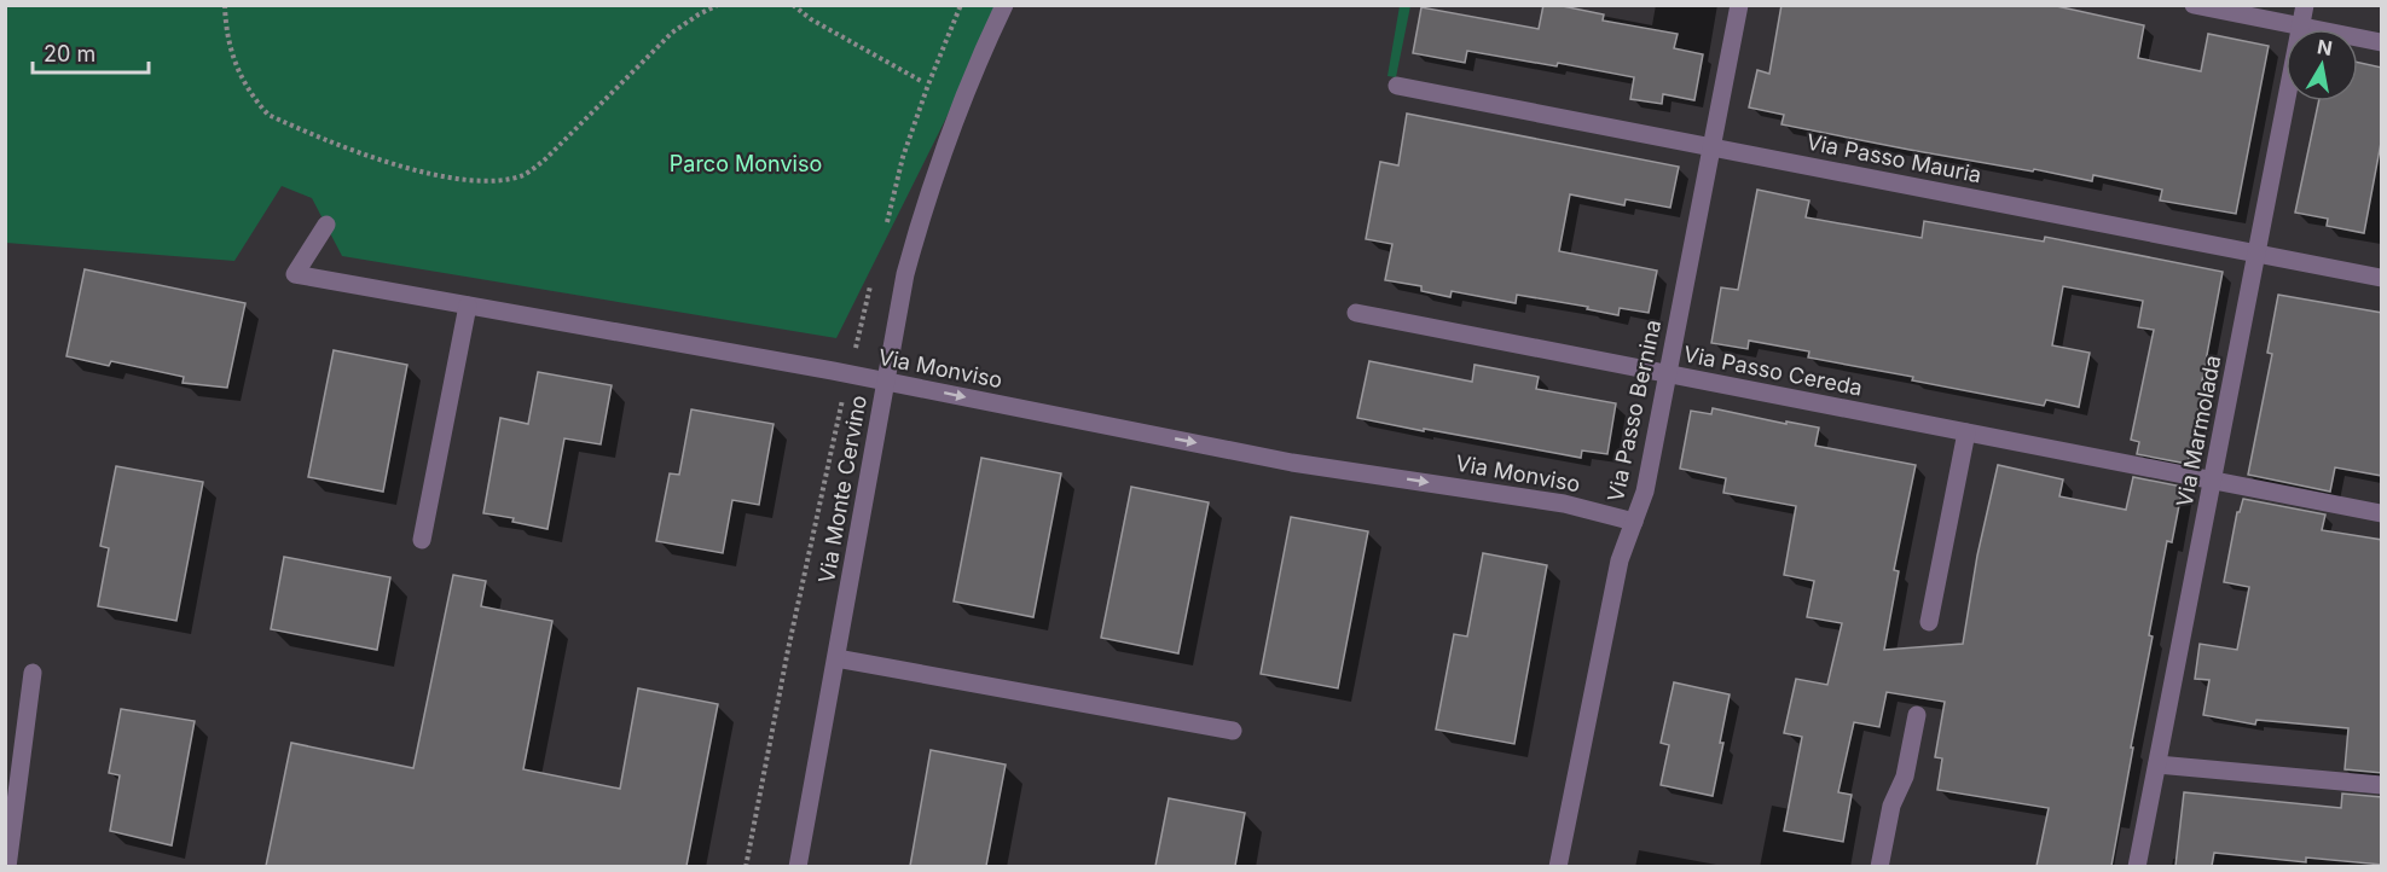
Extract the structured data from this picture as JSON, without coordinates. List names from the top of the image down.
{
  "streets": {
    "street": [
      "Via Passo Mauria",
      "Via Monviso",
      "Via Passo Cereda",
      "Via Passo Bernina",
      "Via Marmolada",
      "Via Monte Cervino"
    ]
  },
  "crossings": [
    ["Via Passo Mauria", "Via Passo Bernina"],
    ["Via Passo Mauria", "Via Marmolada"],
    ["Via Monviso", "Via Passo Bernina"],
    ["Via Monviso", "Via Monte Cervino"],
    ["Via Passo Cereda", "Via Passo Bernina"],
    ["Via Passo Cereda", "Via Marmolada"]
  ],
  "one_way": ["Via Monviso"],
  "parks": ["Parco Monviso"],
  "scale_bar": "20 m",
  "north": "top"
}
